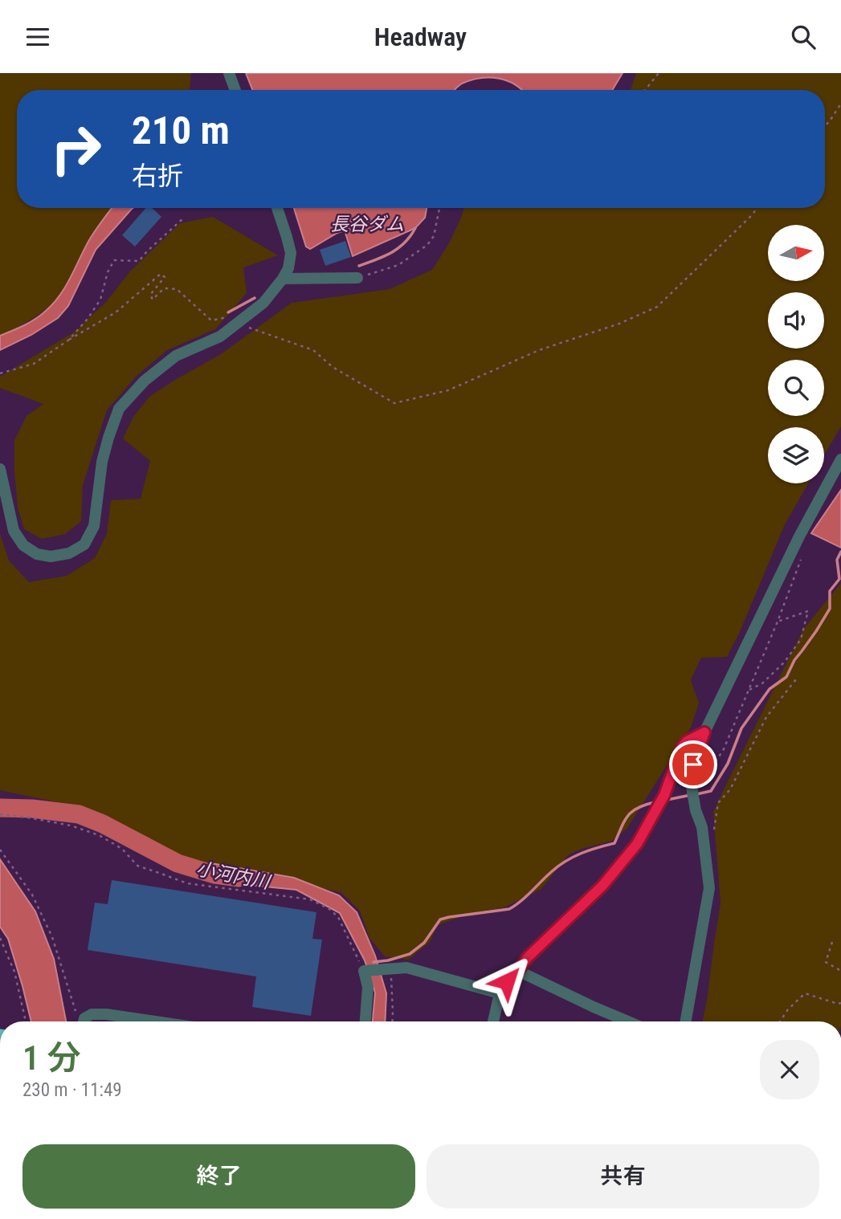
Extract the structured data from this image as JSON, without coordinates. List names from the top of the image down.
{
  "water": ["長谷ダム", "小河内川"],
  "north": "right",
  "page": {
    "header": "Headway",
    "turn": ["210 m", "右折"],
    "heading": ["1 分", "230 m · 11:49"],
    "buttons": ["終了", "共有"]
  }
}
